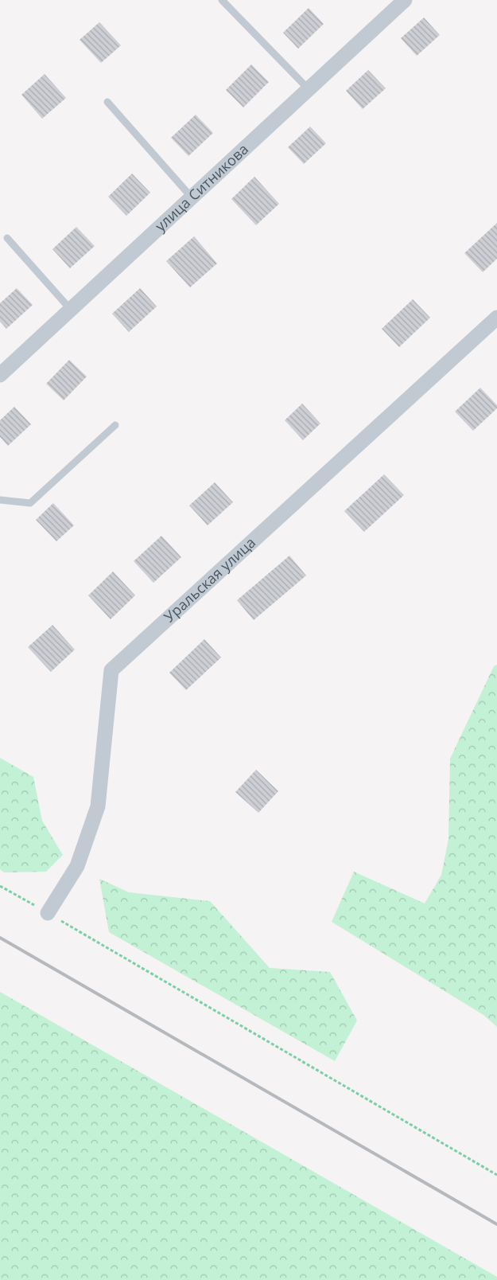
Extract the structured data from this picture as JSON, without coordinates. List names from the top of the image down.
{
  "streets": {
    "street": ["улица Ситникова", "Уральская улица"]
  }
}
